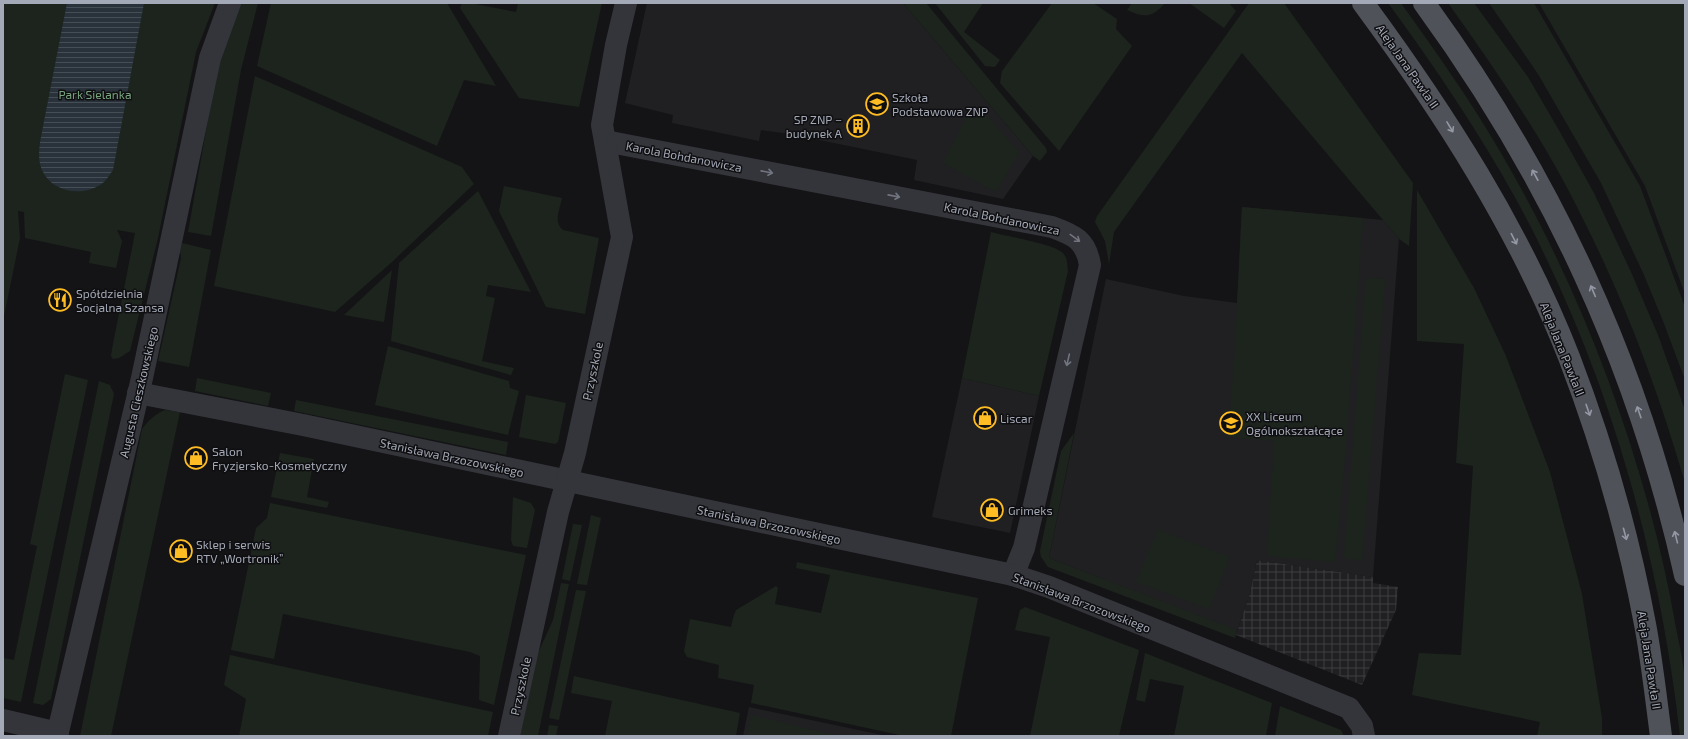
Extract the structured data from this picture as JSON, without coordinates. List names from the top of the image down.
{
  "streets": {
    "main road": ["Aleja Jana Pawła II"],
    "street": [
      "Karola Bohdanowicza",
      "Przyszkole",
      "Augusta Cieszkowskiego",
      "Stanisława Brzozowskiego"
    ]
  },
  "crossings": [
    ["Karola Bohdanowicza", "Przyszkole"],
    ["Karola Bohdanowicza", "Stanisława Brzozowskiego"],
    ["Przyszkole", "Stanisława Brzozowskiego"],
    ["Augusta Cieszkowskiego", "Stanisława Brzozowskiego"]
  ],
  "parks": ["Park Sielanka"],
  "places": {
    "school or university": ["Szkoła Podstawowa ZNP", "XX Liceum Ogólnokształcące"],
    "building": ["SP ZNP – budynek A"],
    "restaurant": ["Spółdzielnia Socjalna Szansa"],
    "shop": [
      "Liscar",
      "Salon Fryzjersko-Kosmetyczny",
      "Grimeks",
      "Sklep i serwis RTV „Wortronik”"
    ]
  }
}
